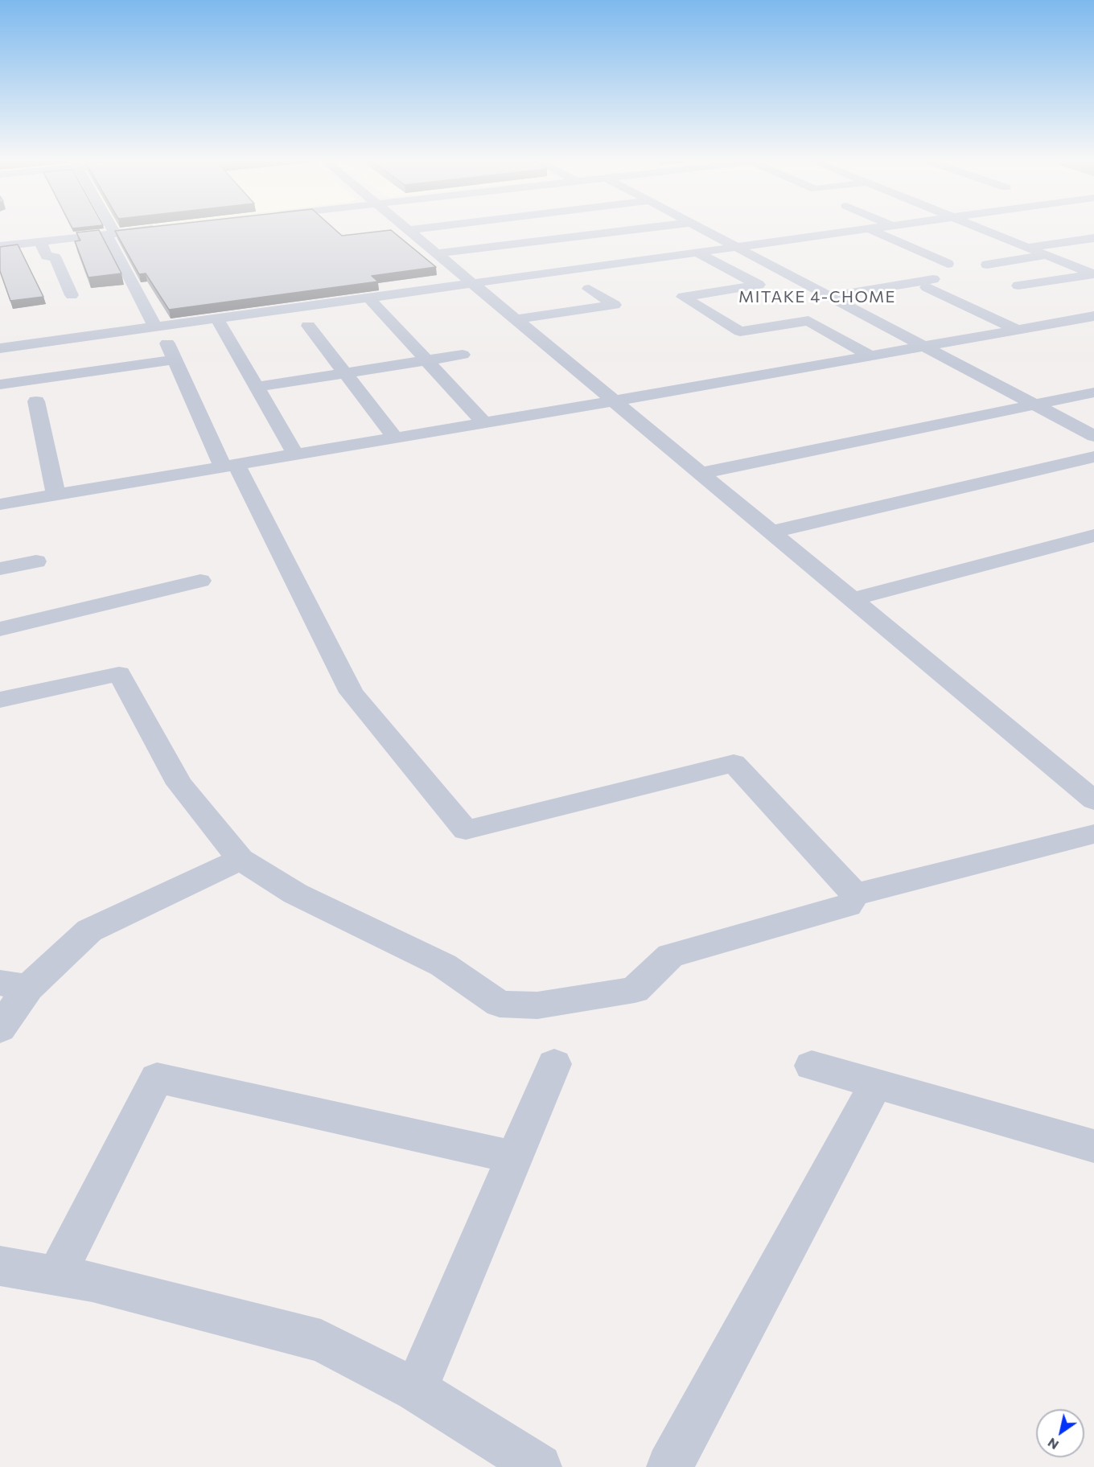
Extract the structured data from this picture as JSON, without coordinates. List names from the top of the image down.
{
  "districts": ["MITAKE 4-CHOME"],
  "north": "bottom left"
}
